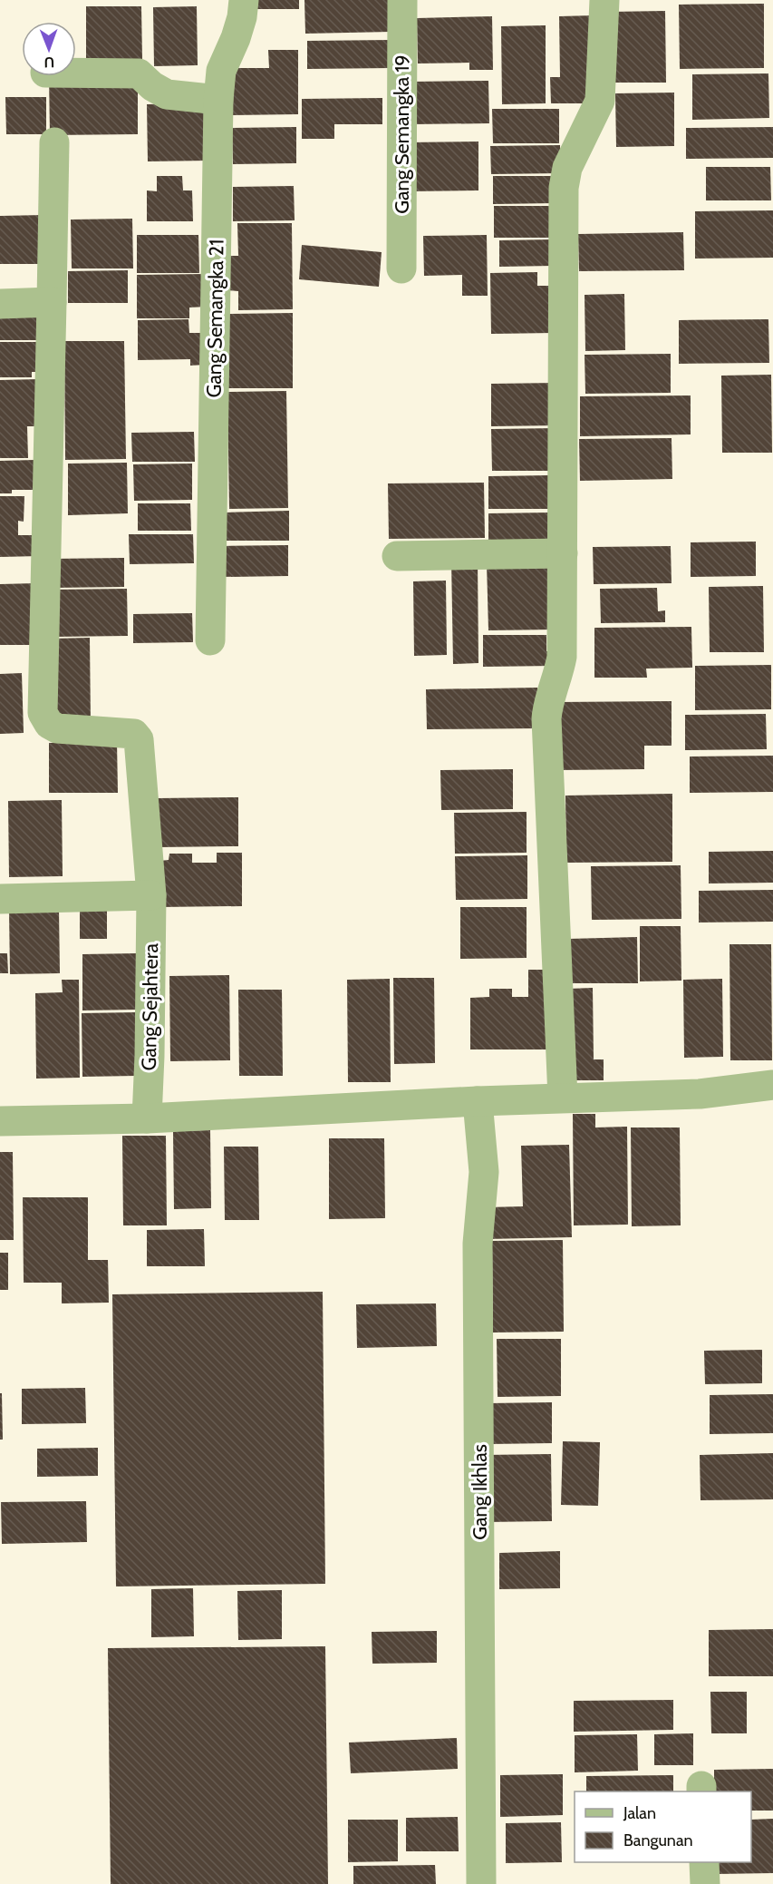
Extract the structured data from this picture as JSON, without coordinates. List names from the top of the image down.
{
  "streets": {
    "street": [
      "Gang Semangka 19",
      "Gang Semangka 21",
      "Gang Sejahtera",
      "Gang Ikhlas"
    ]
  },
  "legend": ["Jalan", "Bangunan"],
  "north": "bottom"
}
